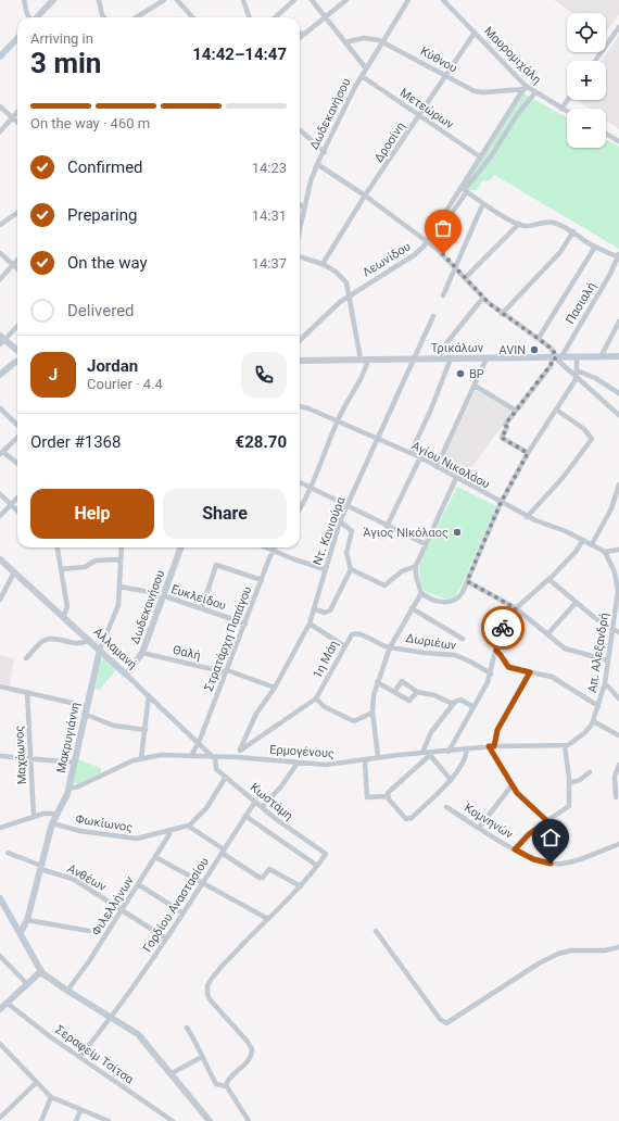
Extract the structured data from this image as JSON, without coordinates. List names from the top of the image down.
{
  "streets": {
    "main road": [
      "Δωδεκανήσου",
      "Τρικάλων",
      "Αλλαμανή",
      "Μακρυγιάννη"
    ],
    "street": [
      "Μαυρομιχάλη",
      "Κύθνου",
      "Μετεώρων",
      "Δροσίνη",
      "Λεωνίδου",
      "Πασιαλή",
      "Αγίου Νικολάου",
      "Ντ. Κανιούρα",
      "Ευκλείδου",
      "Στρατάρχη Παπάγου",
      "Δωριέων",
      "Θαλή",
      "Απ. Αλεξανδρή",
      "1η Μάη",
      "Ερμογένους",
      "Μαχάωνος",
      "Κωστάμη",
      "Κομνηνών",
      "Φωκίωνος",
      "Ανθέων",
      "Γορδίου Αναστασίου",
      "Φιλελλήνων",
      "Σεραφείμ Τσίτσα"
    ]
  },
  "crossings": [
    ["Μαυρομιχάλη", "Κύθνου"],
    ["Μαυρομιχάλη", "Δροσίνη"],
    ["Μαυρομιχάλη", "Λεωνίδου"],
    ["Κύθνου", "Δωδεκανήσου"],
    ["Κύθνου", "Δροσίνη"],
    ["Κύθνου", "Λεωνίδου"],
    ["Μετεώρων", "Δωδεκανήσου"],
    ["Μετεώρων", "Δροσίνη"],
    ["Μετεώρων", "Λεωνίδου"],
    ["Δωδεκανήσου", "Ευκλείδου"],
    ["Δωδεκανήσου", "Αλλαμανή"],
    ["Δωδεκανήσου", "Θαλή"],
    ["Πασιαλή", "Τρικάλων"],
    ["Τρικάλων", "Ντ. Κανιούρα"],
    ["Αγίου Νικολάου", "Ντ. Κανιούρα"],
    ["Αγίου Νικολάου", "Απ. Αλεξανδρή"],
    ["Ντ. Κανιούρα", "Θαλή"],
    ["Ντ. Κανιούρα", "1η Μάη"],
    ["Ευκλείδου", "Στρατάρχη Παπάγου"],
    ["Ευκλείδου", "Μακρυγιάννη"],
    ["Στρατάρχη Παπάγου", "Αλλαμανή"],
    ["Στρατάρχη Παπάγου", "Θαλή"],
    ["Στρατάρχη Παπάγου", "Ερμογένους"],
    ["Δωριέων", "1η Μάη"],
    ["Αλλαμανή", "Μακρυγιάννη"],
    ["Αλλαμανή", "Ερμογένους"],
    ["Αλλαμανή", "Κωστάμη"],
    ["Απ. Αλεξανδρή", "Ερμογένους"],
    ["1η Μάη", "Ερμογένους"],
    ["Μακρυγιάννη", "Ερμογένους"],
    ["Μακρυγιάννη", "Φωκίωνος"],
    ["Μακρυγιάννη", "Ανθέων"],
    ["Ερμογένους", "Κωστάμη"],
    ["Κωστάμη", "Γορδίου Αναστασίου"],
    ["Φωκίωνος", "Φιλελλήνων"],
    ["Ανθέων", "Γορδίου Αναστασίου"],
    ["Ανθέων", "Φιλελλήνων"],
    ["Γορδίου Αναστασίου", "Σεραφείμ Τσίτσα"]
  ],
  "places": ["AVIN", "BP", "Άγιος ΝΙκόλαος"],
  "page": {
    "map_buttons": ["+", "−"],
    "heading": ["3 min", "Arriving in", "14:42–14:47"],
    "panel": [
      "Jordan",
      "Courier · 4.4",
      "Order #1368",
      "€28.70"
    ],
    "bar": "On the way · 460 m",
    "list": [
      ["Confirmed", "14:23"],
      ["Preparing", "14:31"],
      ["On the way", "14:37"],
      "Delivered"
    ],
    "round": "J",
    "buttons": ["Help", "Share"]
  }
}
